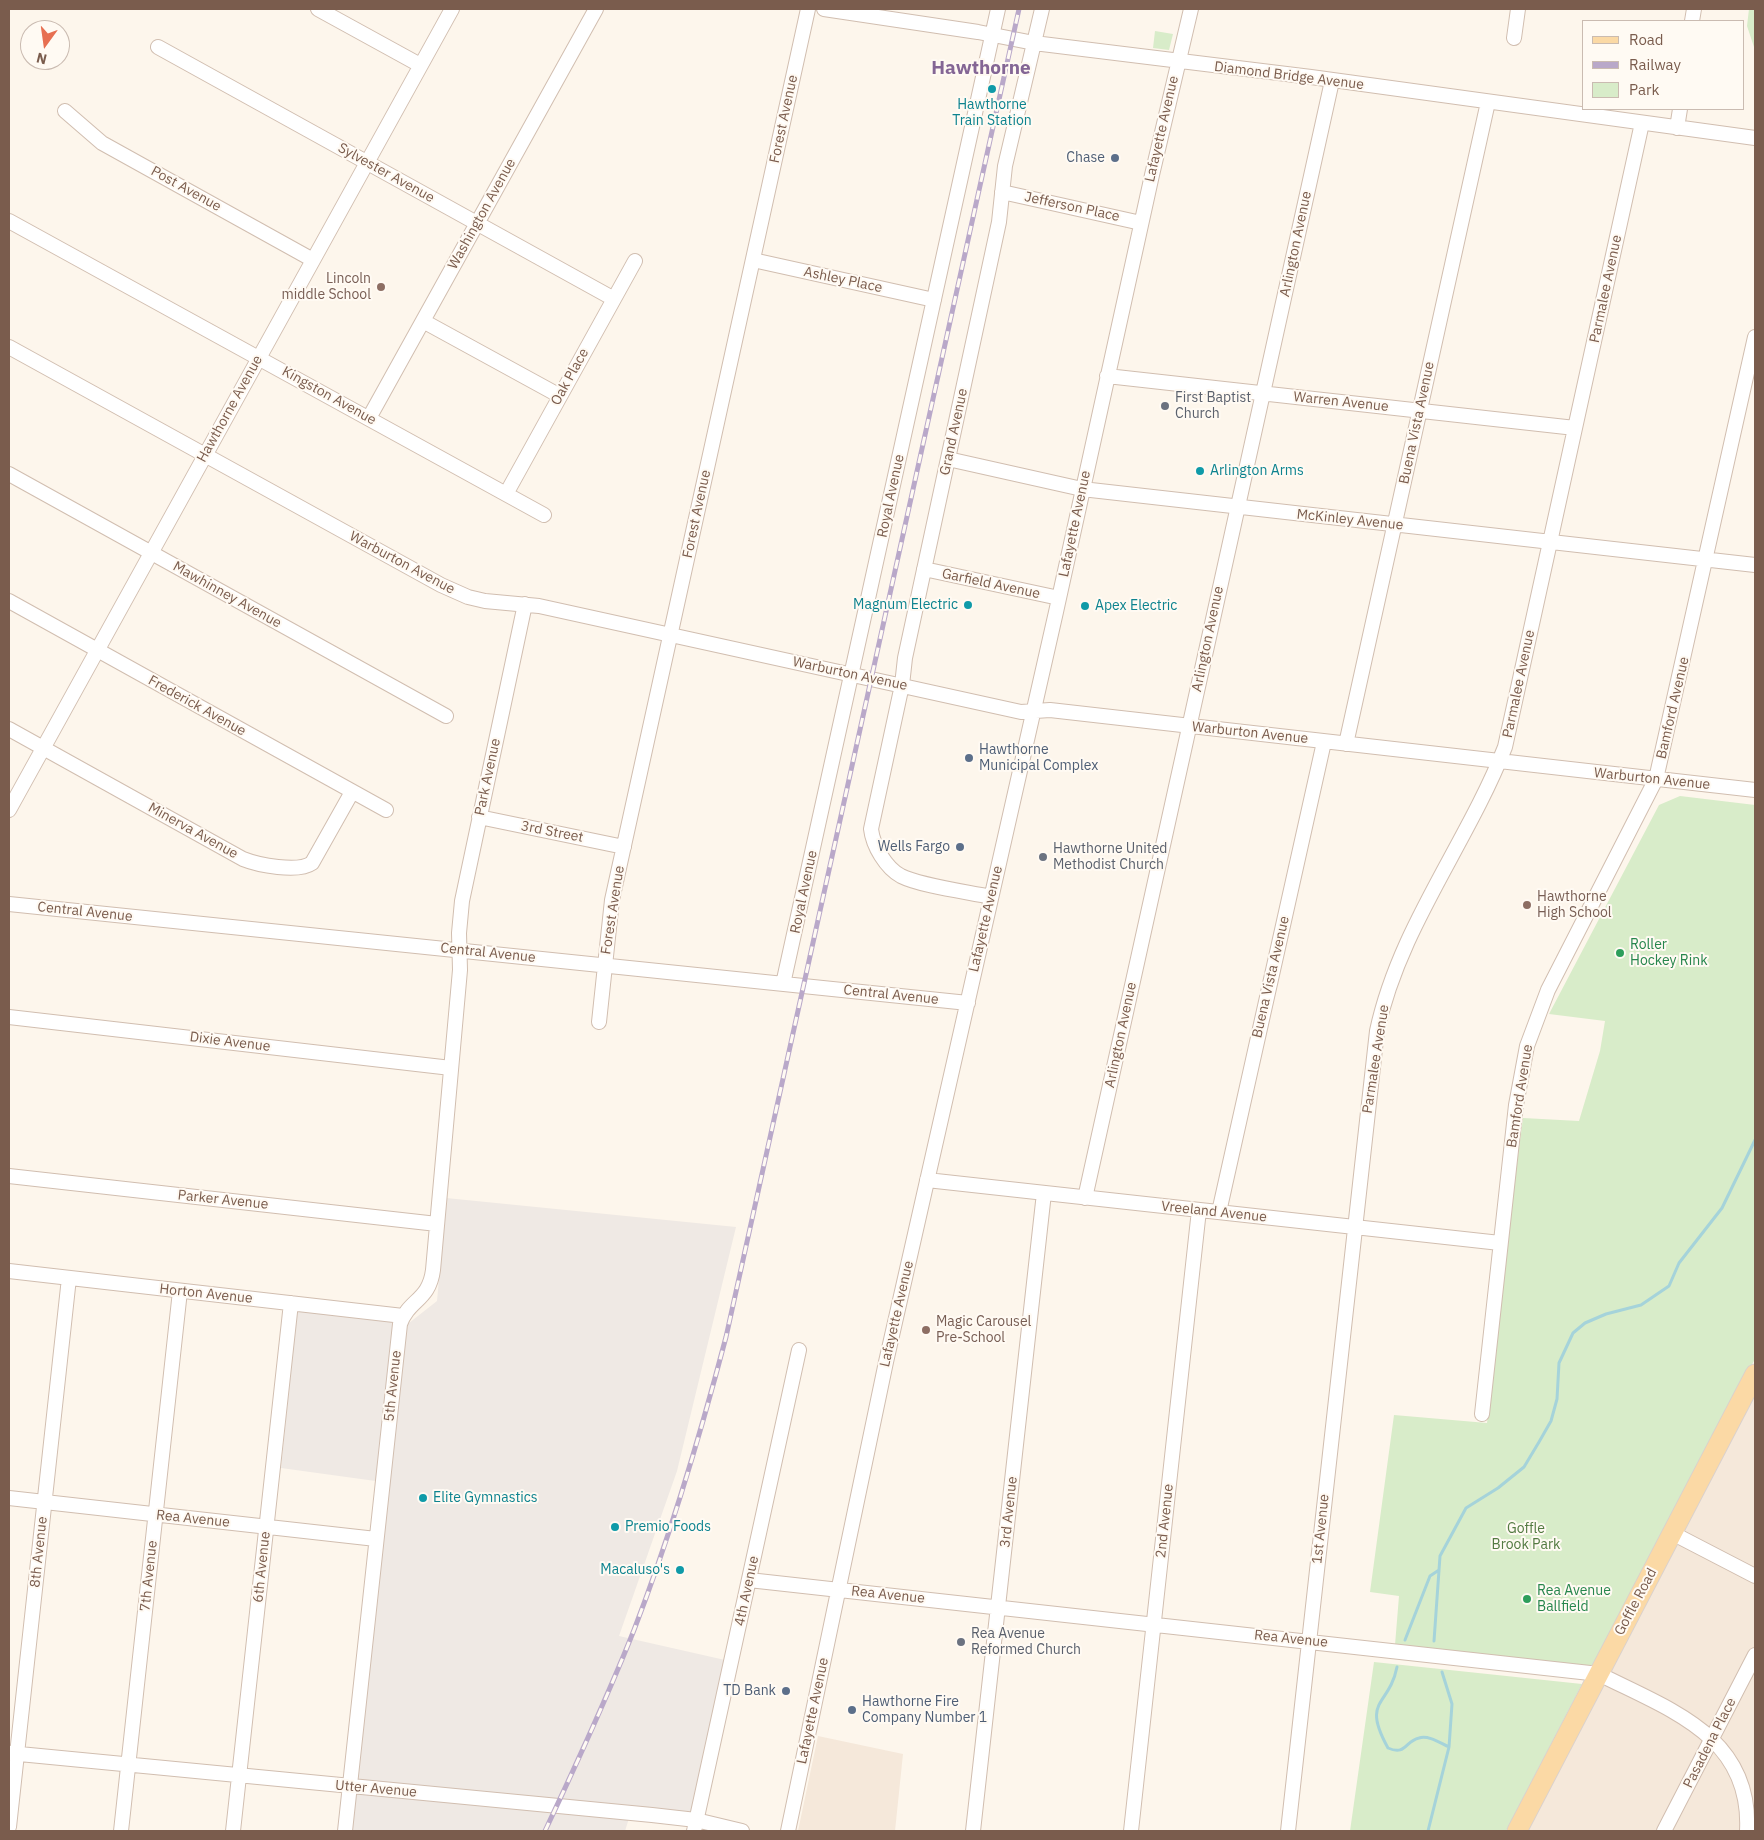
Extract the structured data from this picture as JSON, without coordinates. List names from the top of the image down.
{
  "streets": {
    "main road": ["Goffle Road"],
    "street": [
      "Diamond Bridge Avenue",
      "Forest Avenue",
      "Lafayette Avenue",
      "Sylvester Avenue",
      "Post Avenue",
      "Jefferson Place",
      "Washington Avenue",
      "Arlington Avenue",
      "Ashley Place",
      "Parmalee Avenue",
      "Oak Place",
      "Kingston Avenue",
      "Warren Avenue",
      "Hawthorne Avenue",
      "Buena Vista Avenue",
      "Grand Avenue",
      "Royal Avenue",
      "McKinley Avenue",
      "Warburton Avenue",
      "Garfield Avenue",
      "Mawhinney Avenue",
      "Frederick Avenue",
      "Bamford Avenue",
      "Park Avenue",
      "Minerva Avenue",
      "3rd Street",
      "Central Avenue",
      "Dixie Avenue",
      "Parker Avenue",
      "Vreeland Avenue",
      "Horton Avenue",
      "5th Avenue",
      "3rd Avenue",
      "Rea Avenue",
      "2nd Avenue",
      "1st Avenue",
      "8th Avenue",
      "6th Avenue",
      "7th Avenue",
      "4th Avenue",
      "Pasadena Place",
      "Utter Avenue"
    ]
  },
  "crossings": [
    ["Diamond Bridge Avenue", "Lafayette Avenue"],
    ["Diamond Bridge Avenue", "Arlington Avenue"],
    ["Diamond Bridge Avenue", "Parmalee Avenue"],
    ["Diamond Bridge Avenue", "Buena Vista Avenue"],
    ["Diamond Bridge Avenue", "Grand Avenue"],
    ["Diamond Bridge Avenue", "Royal Avenue"],
    ["Forest Avenue", "Ashley Place"],
    ["Forest Avenue", "Warburton Avenue"],
    ["Forest Avenue", "3rd Street"],
    ["Forest Avenue", "Central Avenue"],
    ["Lafayette Avenue", "Jefferson Place"],
    ["Lafayette Avenue", "Warren Avenue"],
    ["Lafayette Avenue", "Grand Avenue"],
    ["Lafayette Avenue", "McKinley Avenue"],
    ["Lafayette Avenue", "Warburton Avenue"],
    ["Lafayette Avenue", "Garfield Avenue"],
    ["Lafayette Avenue", "Central Avenue"],
    ["Lafayette Avenue", "Vreeland Avenue"],
    ["Lafayette Avenue", "Rea Avenue"],
    ["Sylvester Avenue", "Washington Avenue"],
    ["Sylvester Avenue", "Oak Place"],
    ["Sylvester Avenue", "Hawthorne Avenue"],
    ["Post Avenue", "Hawthorne Avenue"],
    ["Jefferson Place", "Grand Avenue"],
    ["Washington Avenue", "Kingston Avenue"],
    ["Arlington Avenue", "Warren Avenue"],
    ["Arlington Avenue", "McKinley Avenue"],
    ["Arlington Avenue", "Warburton Avenue"],
    ["Arlington Avenue", "Vreeland Avenue"],
    ["Ashley Place", "Royal Avenue"],
    ["Parmalee Avenue", "Warren Avenue"],
    ["Parmalee Avenue", "McKinley Avenue"],
    ["Parmalee Avenue", "Warburton Avenue"],
    ["Parmalee Avenue", "Vreeland Avenue"],
    ["Parmalee Avenue", "1st Avenue"],
    ["Oak Place", "Kingston Avenue"],
    ["Kingston Avenue", "Hawthorne Avenue"],
    ["Warren Avenue", "Buena Vista Avenue"],
    ["Hawthorne Avenue", "Warburton Avenue"],
    ["Hawthorne Avenue", "Mawhinney Avenue"],
    ["Hawthorne Avenue", "Frederick Avenue"],
    ["Hawthorne Avenue", "Minerva Avenue"],
    ["Buena Vista Avenue", "McKinley Avenue"],
    ["Buena Vista Avenue", "Warburton Avenue"],
    ["Buena Vista Avenue", "Vreeland Avenue"],
    ["Grand Avenue", "McKinley Avenue"],
    ["Grand Avenue", "Warburton Avenue"],
    ["Grand Avenue", "Garfield Avenue"],
    ["Royal Avenue", "Warburton Avenue"],
    ["Royal Avenue", "Central Avenue"],
    ["McKinley Avenue", "Bamford Avenue"],
    ["Warburton Avenue", "Bamford Avenue"],
    ["Warburton Avenue", "Park Avenue"],
    ["Frederick Avenue", "Minerva Avenue"],
    ["Bamford Avenue", "Vreeland Avenue"],
    ["Park Avenue", "3rd Street"],
    ["Park Avenue", "Central Avenue"],
    ["Vreeland Avenue", "3rd Avenue"],
    ["Vreeland Avenue", "2nd Avenue"],
    ["Vreeland Avenue", "1st Avenue"],
    ["Horton Avenue", "5th Avenue"],
    ["Horton Avenue", "8th Avenue"],
    ["Horton Avenue", "6th Avenue"],
    ["Horton Avenue", "7th Avenue"],
    ["5th Avenue", "Rea Avenue"],
    ["5th Avenue", "Utter Avenue"],
    ["3rd Avenue", "Rea Avenue"],
    ["Rea Avenue", "2nd Avenue"],
    ["Rea Avenue", "1st Avenue"],
    ["Rea Avenue", "8th Avenue"],
    ["Rea Avenue", "6th Avenue"],
    ["Rea Avenue", "7th Avenue"],
    ["Rea Avenue", "4th Avenue"],
    ["Rea Avenue", "Goffle Road"],
    ["Rea Avenue", "Pasadena Place"],
    ["8th Avenue", "Utter Avenue"],
    ["6th Avenue", "Utter Avenue"],
    ["7th Avenue", "Utter Avenue"],
    ["4th Avenue", "Utter Avenue"]
  ],
  "districts": ["Hawthorne"],
  "parks": ["Goffle Brook Park"],
  "places": [
    "Hawthorne Train Station",
    "Chase",
    "Lincoln middle School",
    "First Baptist Church",
    "Arlington Arms",
    "Magnum Electric",
    "Apex Electric",
    "Hawthorne Municipal Complex",
    "Wells Fargo",
    "Hawthorne United Methodist Church",
    "Hawthorne High School",
    "Roller Hockey Rink",
    "Magic Carousel Pre-School",
    "Elite Gymnastics",
    "Premio Foods",
    "Macaluso's",
    "Rea Avenue Ballfield",
    "Rea Avenue Reformed Church",
    "TD Bank",
    "Hawthorne Fire Company Number 1"
  ],
  "legend": ["Road", "Railway", "Park"],
  "north": "bottom"
}
